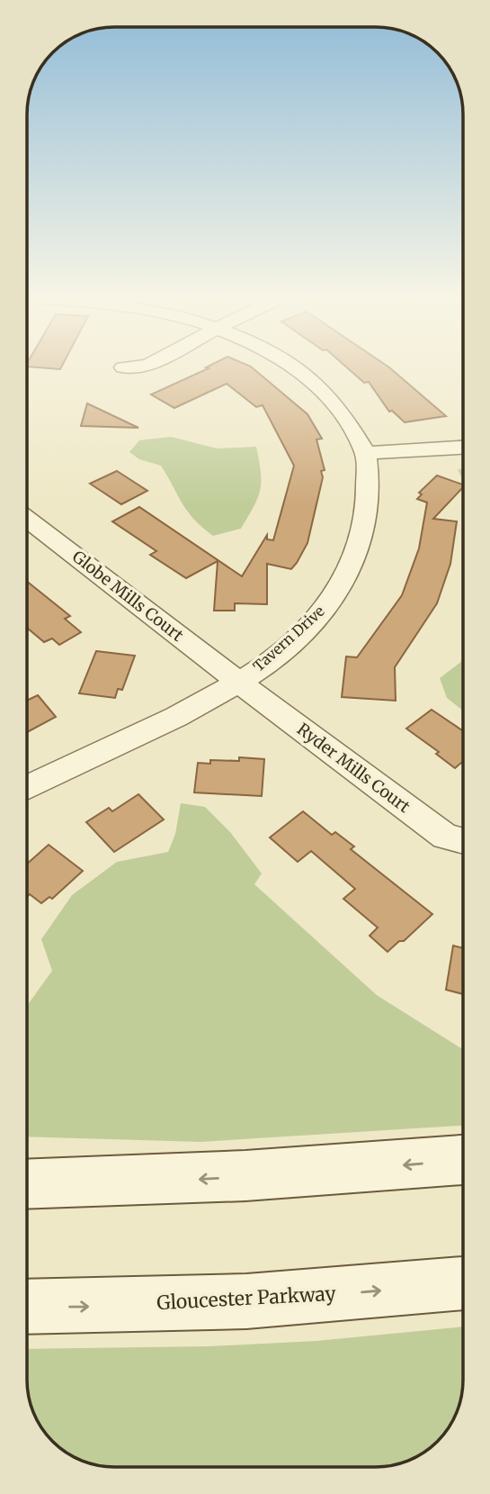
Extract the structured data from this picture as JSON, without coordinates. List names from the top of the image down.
{
  "streets": {
    "main road": ["Gloucester Parkway"],
    "street": ["Globe Mills Court", "Tavern Drive", "Ryder Mills Court"]
  },
  "crossings": [
    ["Globe Mills Court", "Tavern Drive"],
    ["Globe Mills Court", "Ryder Mills Court"],
    ["Tavern Drive", "Ryder Mills Court"]
  ]
}
